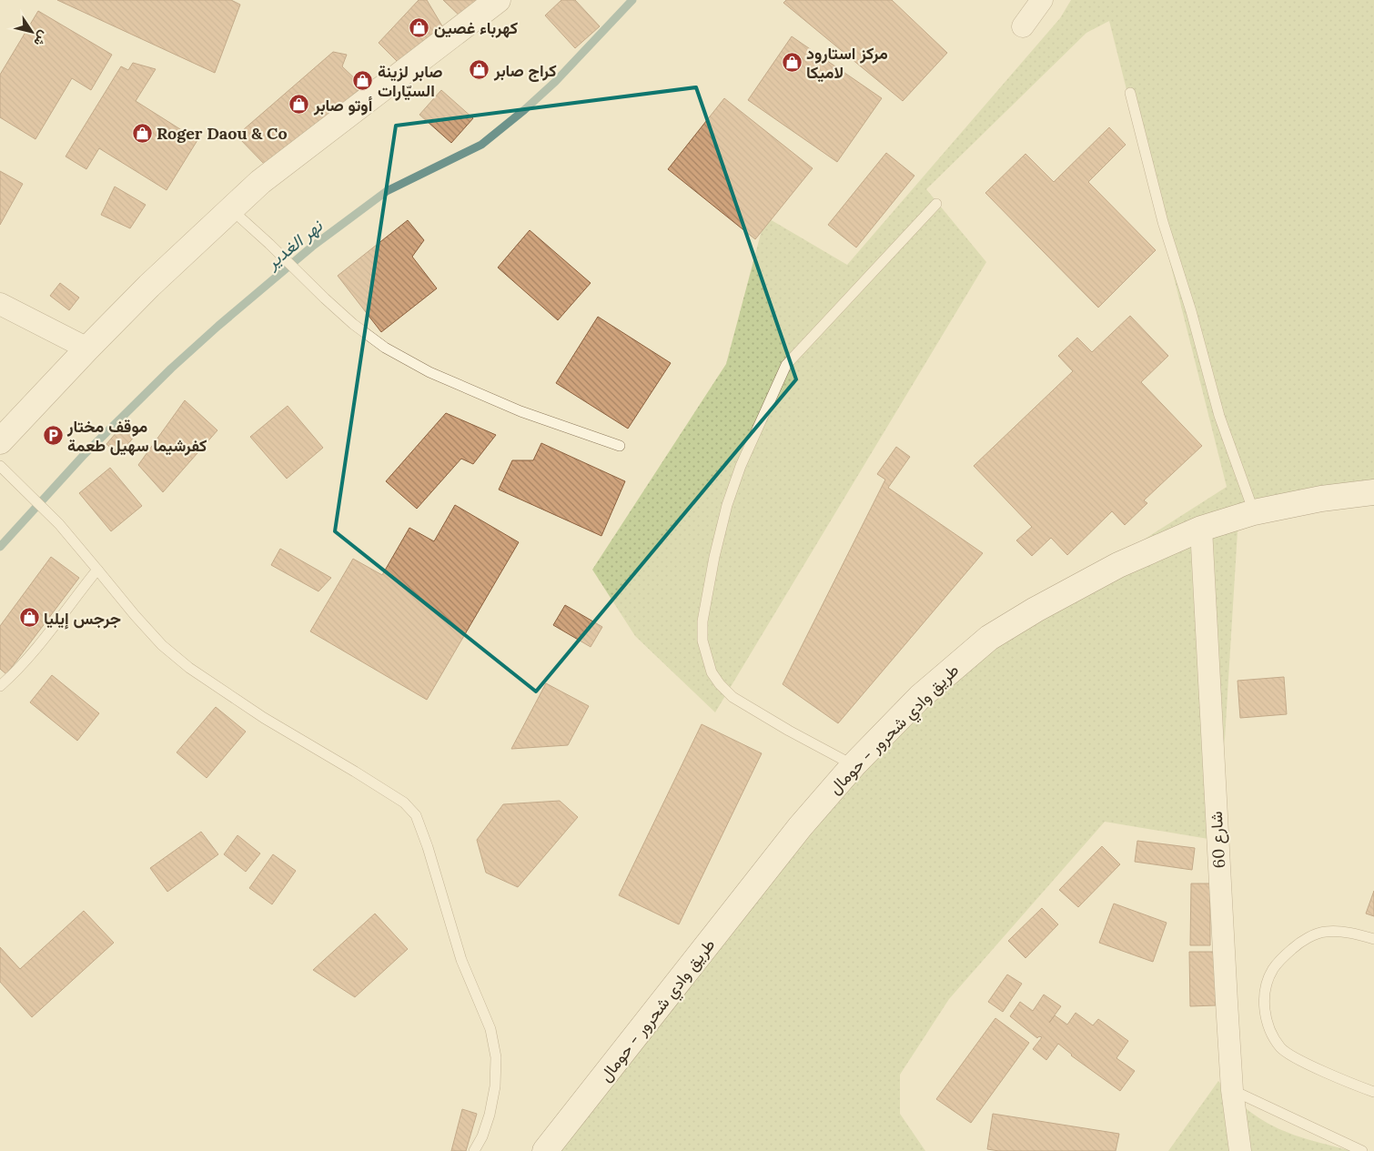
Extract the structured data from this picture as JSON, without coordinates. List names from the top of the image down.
{
  "streets": {
    "main road": ["طريق وادي شحرور - حومال"],
    "street": ["شارع 60"]
  },
  "crossings": [
    ["طريق وادي شحرور - حومال", "شارع 60"]
  ],
  "water": ["نهر الغدير"],
  "places": {
    "shop": [
      "كهرباء غصين",
      "مركز استارود لاميكا",
      "كراج صابر",
      "صابر لزينة السيّارات",
      "أوتو صابر",
      "Roger Daou & Co",
      "جرجس إيليا"
    ],
    "parking": ["موقف مختار كفرشيما سهيل طعمة"]
  },
  "north": "bottom right"
}
